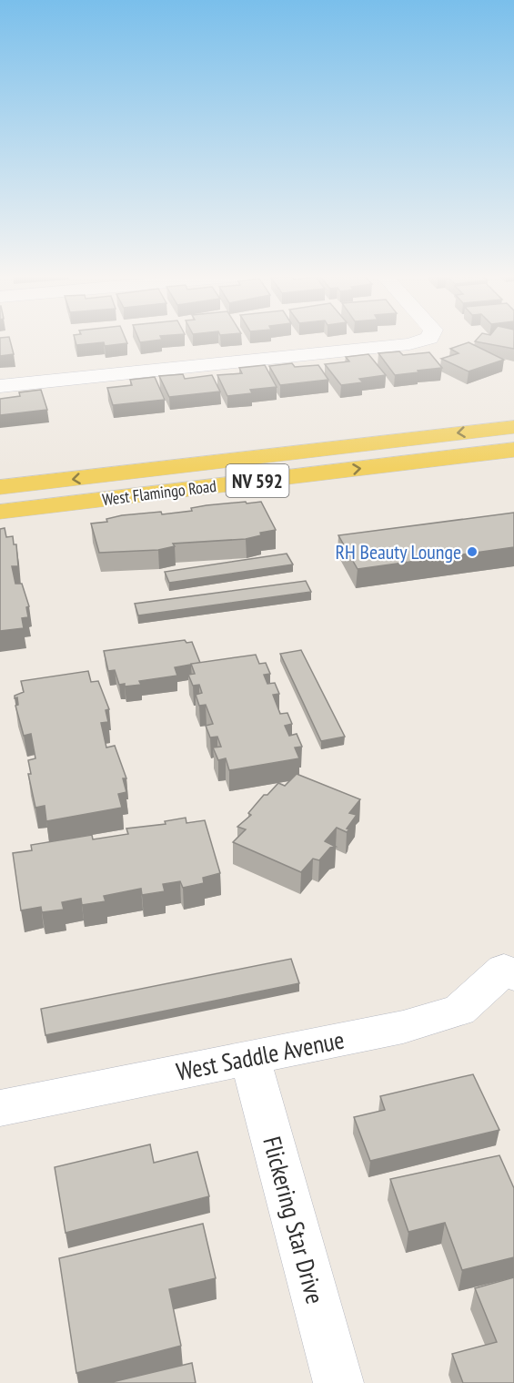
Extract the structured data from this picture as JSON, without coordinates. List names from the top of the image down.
{
  "streets": {
    "main road": ["NV 592", "West Flamingo Road"],
    "street": ["West Saddle Avenue", "Flickering Star Drive"]
  },
  "crossings": [
    ["West Saddle Avenue", "Flickering Star Drive"]
  ],
  "places": ["RH Beauty Lounge"]
}
